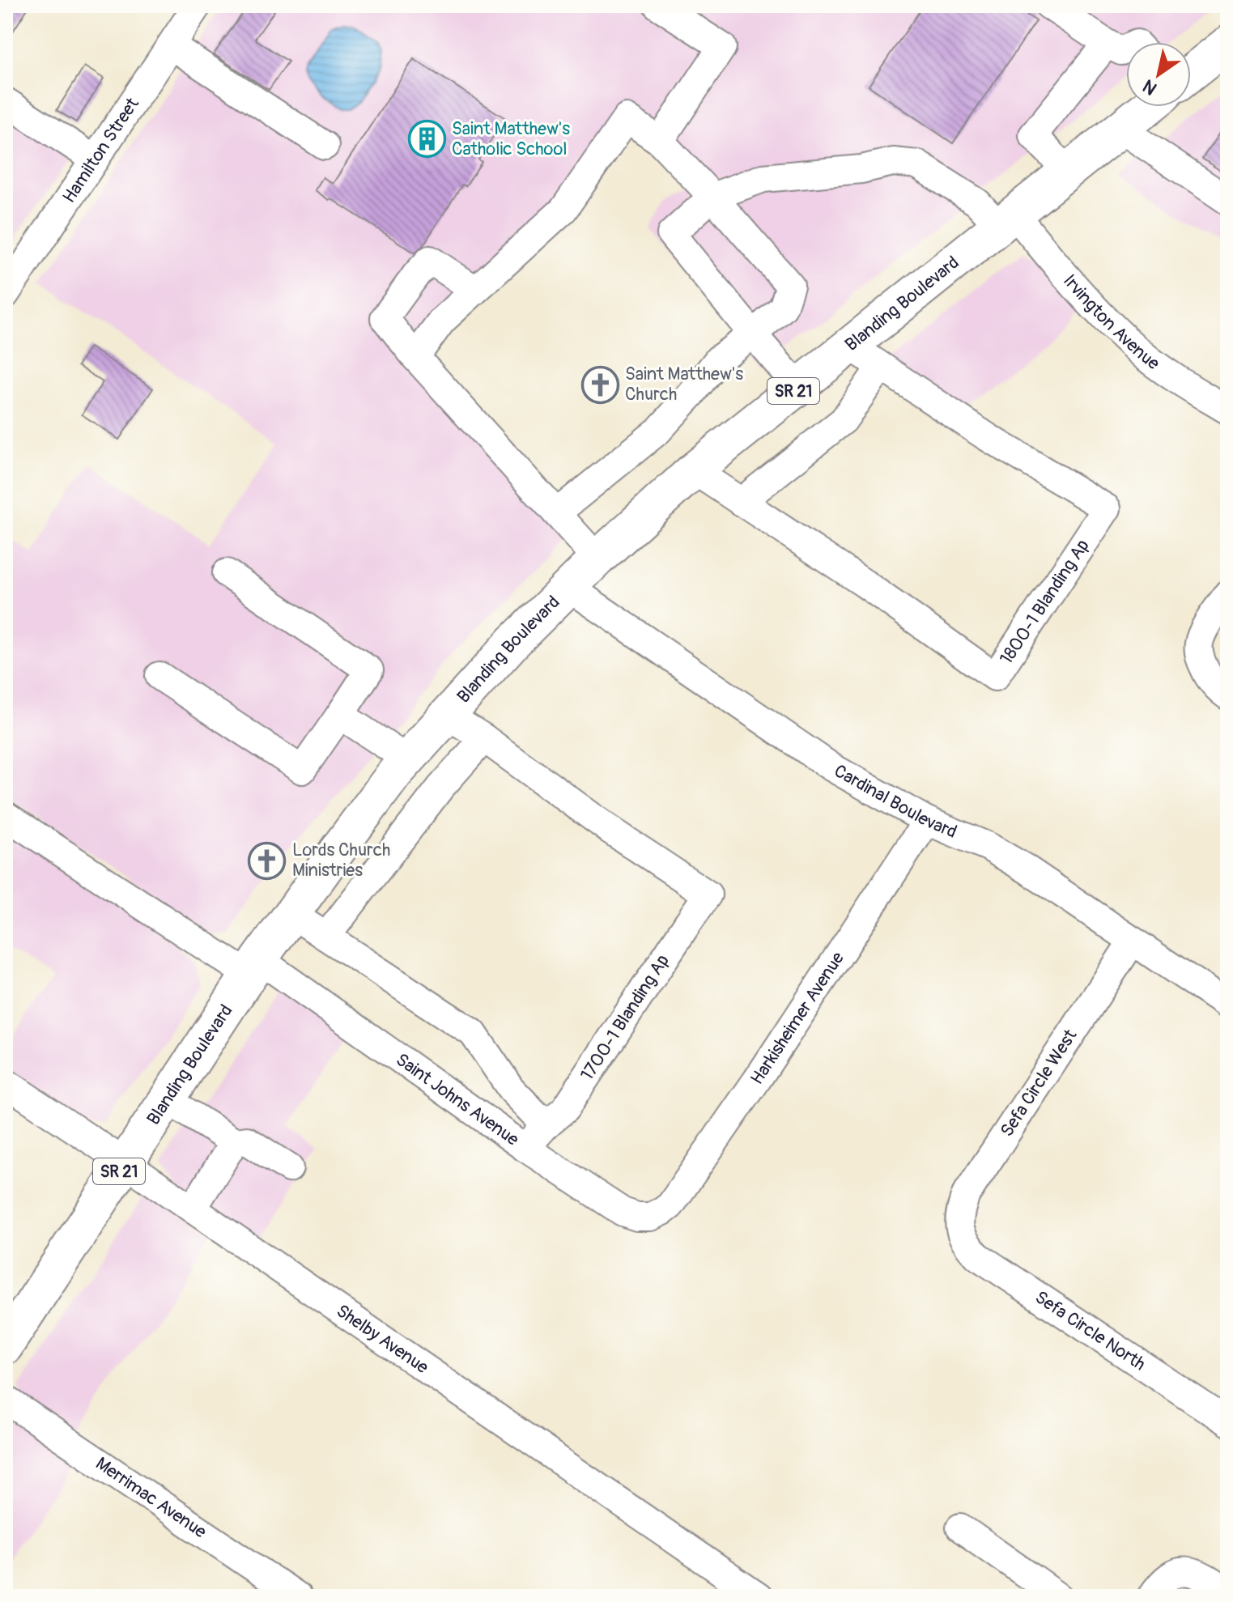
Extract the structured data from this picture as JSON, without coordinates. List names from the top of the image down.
{
  "streets": {
    "main road": ["Blanding Boulevard", "SR 21"],
    "street": [
      "Hamilton Street",
      "Irvington Avenue",
      "1800-1 Blanding Ap",
      "Cardinal Boulevard",
      "1700-1 Blanding Ap",
      "Harkisheimer Avenue",
      "Sefa Circle West",
      "Saint Johns Avenue",
      "Sefa Circle North",
      "Shelby Avenue",
      "Merrimac Avenue"
    ]
  },
  "crossings": [
    ["Blanding Boulevard", "Irvington Avenue"],
    ["Blanding Boulevard", "1800-1 Blanding Ap"],
    ["Blanding Boulevard", "Cardinal Boulevard"],
    ["Blanding Boulevard", "1700-1 Blanding Ap"],
    ["Blanding Boulevard", "Saint Johns Avenue"],
    ["Blanding Boulevard", "Shelby Avenue"],
    ["Cardinal Boulevard", "Harkisheimer Avenue"],
    ["Cardinal Boulevard", "Sefa Circle West"],
    ["Harkisheimer Avenue", "Saint Johns Avenue"],
    ["Sefa Circle West", "Sefa Circle North"]
  ],
  "places": {
    "building": ["Saint Matthew's Catholic School"],
    "church": ["Saint Matthew's Church", "Lords Church Ministries"]
  },
  "north": "bottom left"
}
